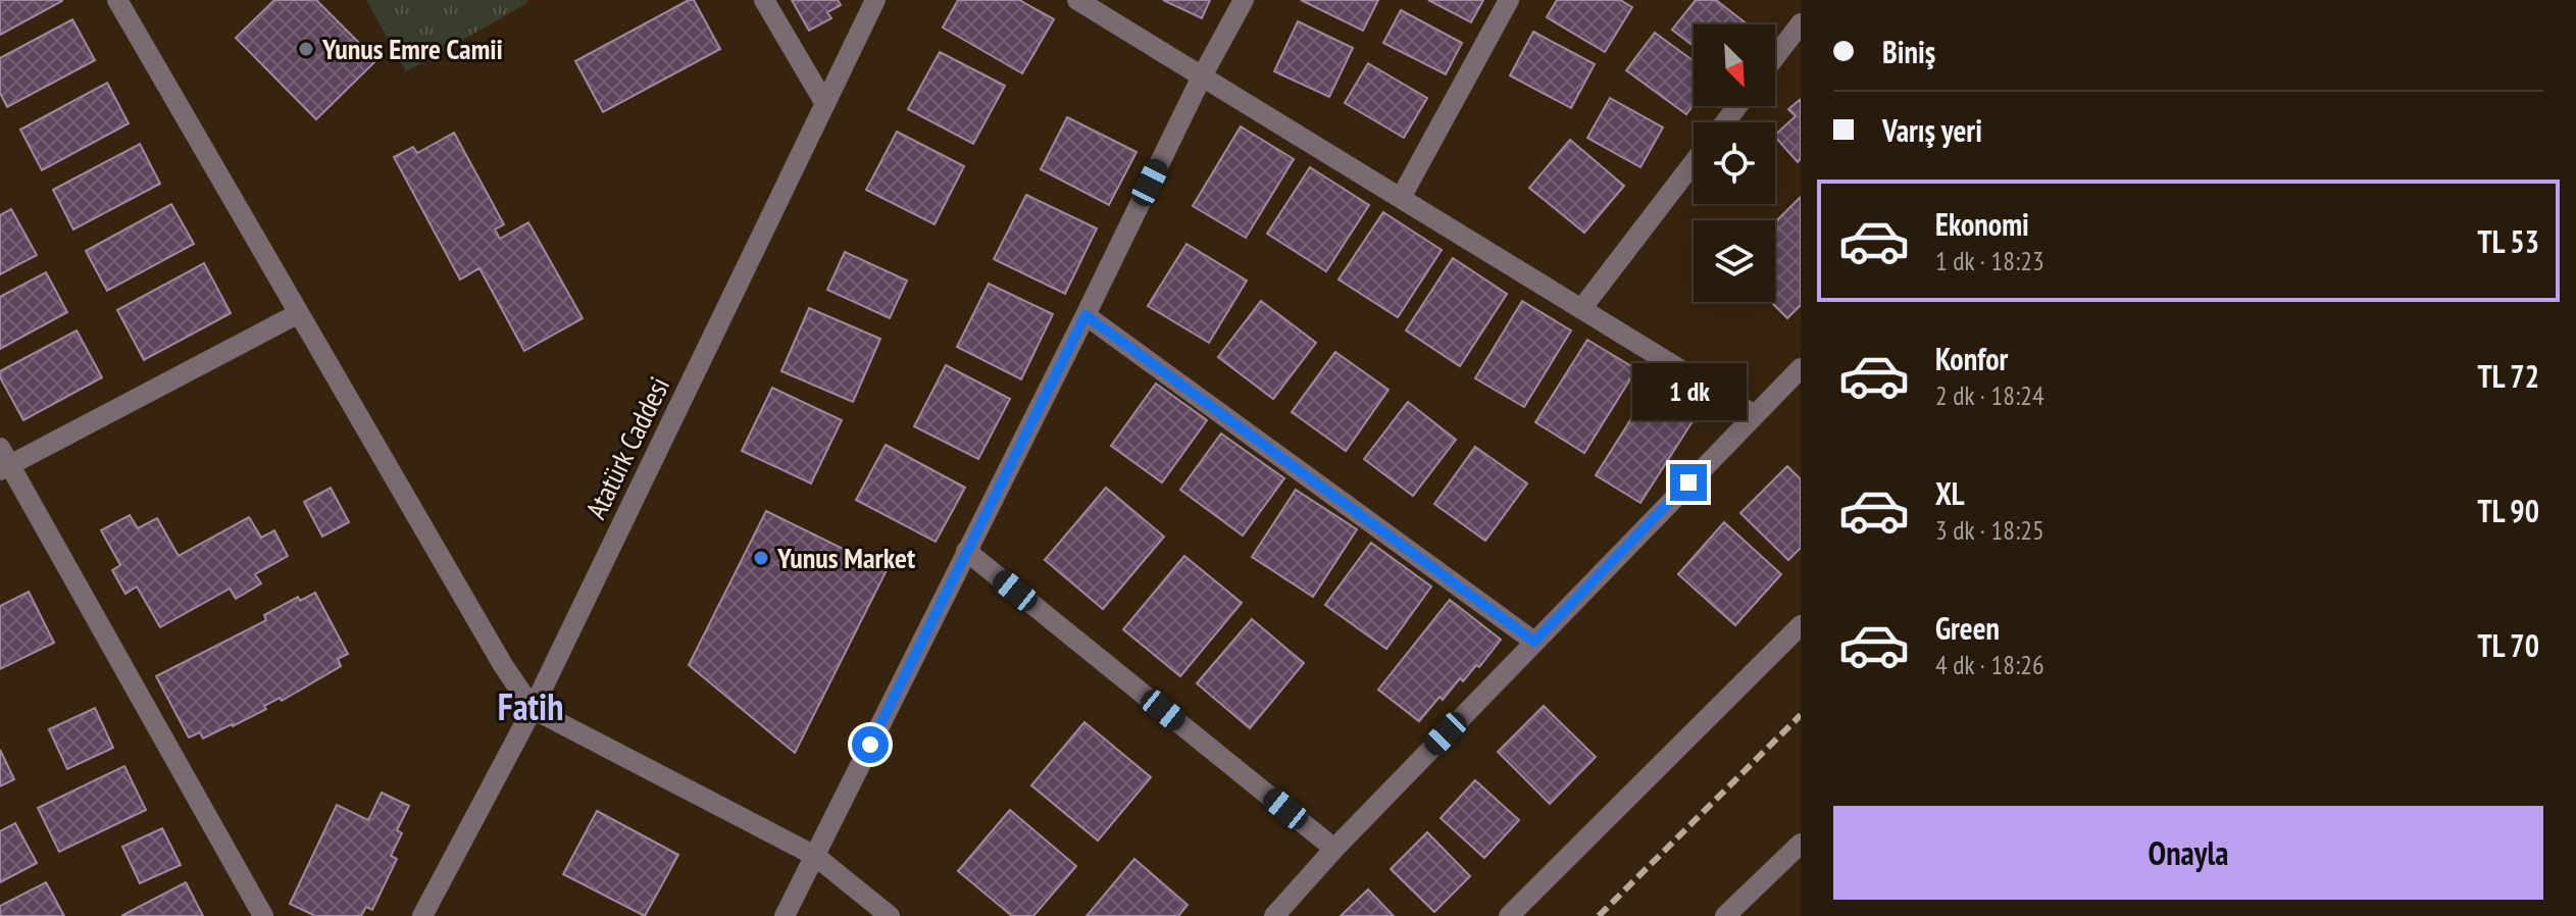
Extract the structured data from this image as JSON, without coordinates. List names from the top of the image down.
{
  "streets": {
    "street": ["Atatürk Caddesi"]
  },
  "districts": ["Fatih"],
  "places": ["Yunus Emre Camii", "Yunus Market"],
  "north": "bottom right",
  "page": {
    "banner": ["Biniş", "Varış yeri"],
    "list": [
      {
        "name": "Ekonomi",
        "note": "1 dk · 18:23",
        "value": "TL 53"
      },
      {
        "name": "Konfor",
        "note": "2 dk · 18:24",
        "value": "TL 72"
      },
      {
        "name": "XL",
        "note": "3 dk · 18:25",
        "value": "TL 90"
      },
      {
        "name": "Green",
        "note": "4 dk · 18:26",
        "value": "TL 70"
      }
    ],
    "bubble": "1 dk",
    "buttons": "Onayla"
  }
}
